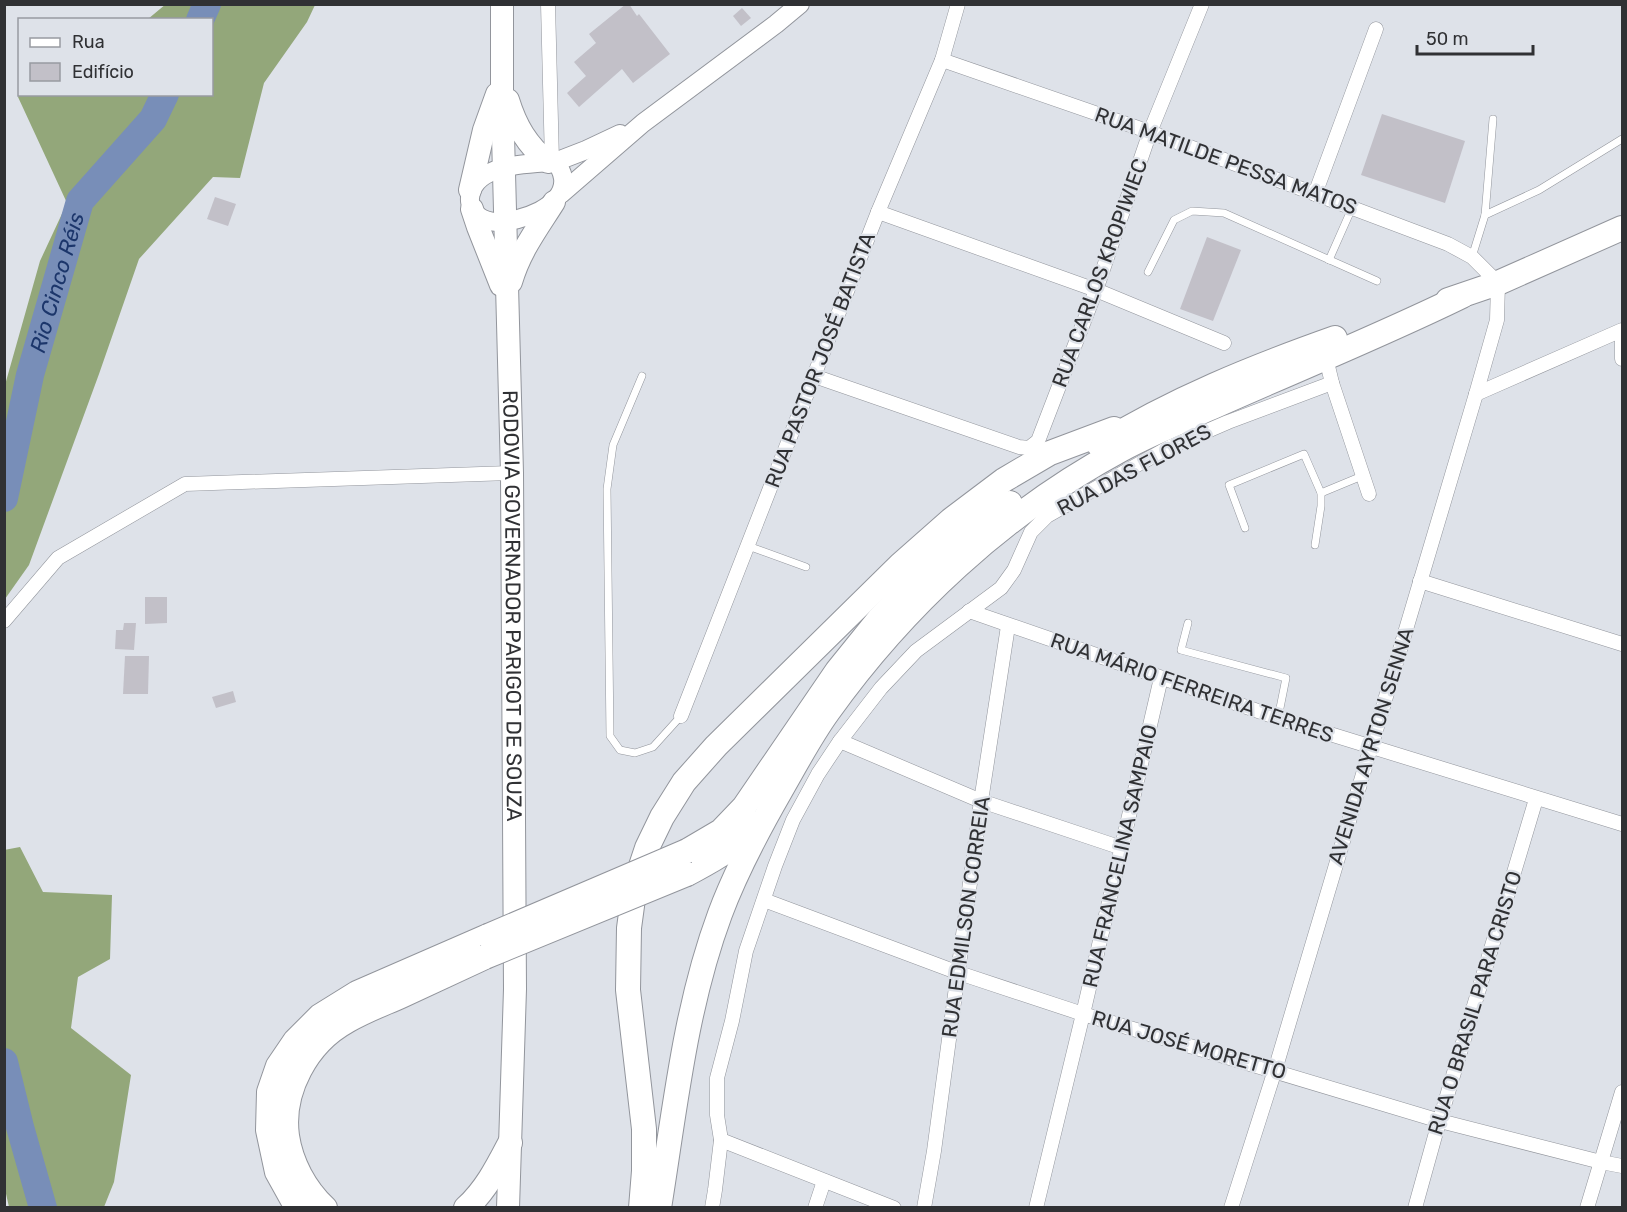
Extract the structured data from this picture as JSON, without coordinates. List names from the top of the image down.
{
  "streets": {
    "main road": ["RODOVIA GOVERNADOR PARIGOT DE SOUZA"],
    "street": [
      "RUA MATILDE PESSA MATOS",
      "RUA CARLOS KROPIWIEC",
      "RUA PASTOR JOSÉ BATISTA",
      "RUA DAS FLORES",
      "RUA MÁRIO FERREIRA TERRES",
      "AVENIDA AYRTON SENNA",
      "RUA FRANCELINA SAMPAIO",
      "RUA EDMILSON CORREIA",
      "RUA O BRASIL PARA CRISTO",
      "RUA JOSÉ MORETTO"
    ]
  },
  "crossings": [
    ["RUA MATILDE PESSA MATOS", "RUA CARLOS KROPIWIEC"],
    ["RUA MATILDE PESSA MATOS", "RUA PASTOR JOSÉ BATISTA"],
    ["RUA MATILDE PESSA MATOS", "AVENIDA AYRTON SENNA"],
    ["RUA CARLOS KROPIWIEC", "RUA PASTOR JOSÉ BATISTA"],
    ["RUA DAS FLORES", "RUA MÁRIO FERREIRA TERRES"],
    ["RUA DAS FLORES", "RUA JOSÉ MORETTO"],
    ["RUA MÁRIO FERREIRA TERRES", "AVENIDA AYRTON SENNA"],
    ["RUA MÁRIO FERREIRA TERRES", "RUA FRANCELINA SAMPAIO"],
    ["RUA MÁRIO FERREIRA TERRES", "RUA EDMILSON CORREIA"],
    ["RUA MÁRIO FERREIRA TERRES", "RUA O BRASIL PARA CRISTO"],
    ["AVENIDA AYRTON SENNA", "RUA JOSÉ MORETTO"],
    ["RUA FRANCELINA SAMPAIO", "RUA JOSÉ MORETTO"],
    ["RUA EDMILSON CORREIA", "RUA JOSÉ MORETTO"],
    ["RUA O BRASIL PARA CRISTO", "RUA JOSÉ MORETTO"]
  ],
  "water": ["Rio Cinco Réis"],
  "legend": ["Rua", "Edifício"],
  "scale_bar": "50 m"
}
